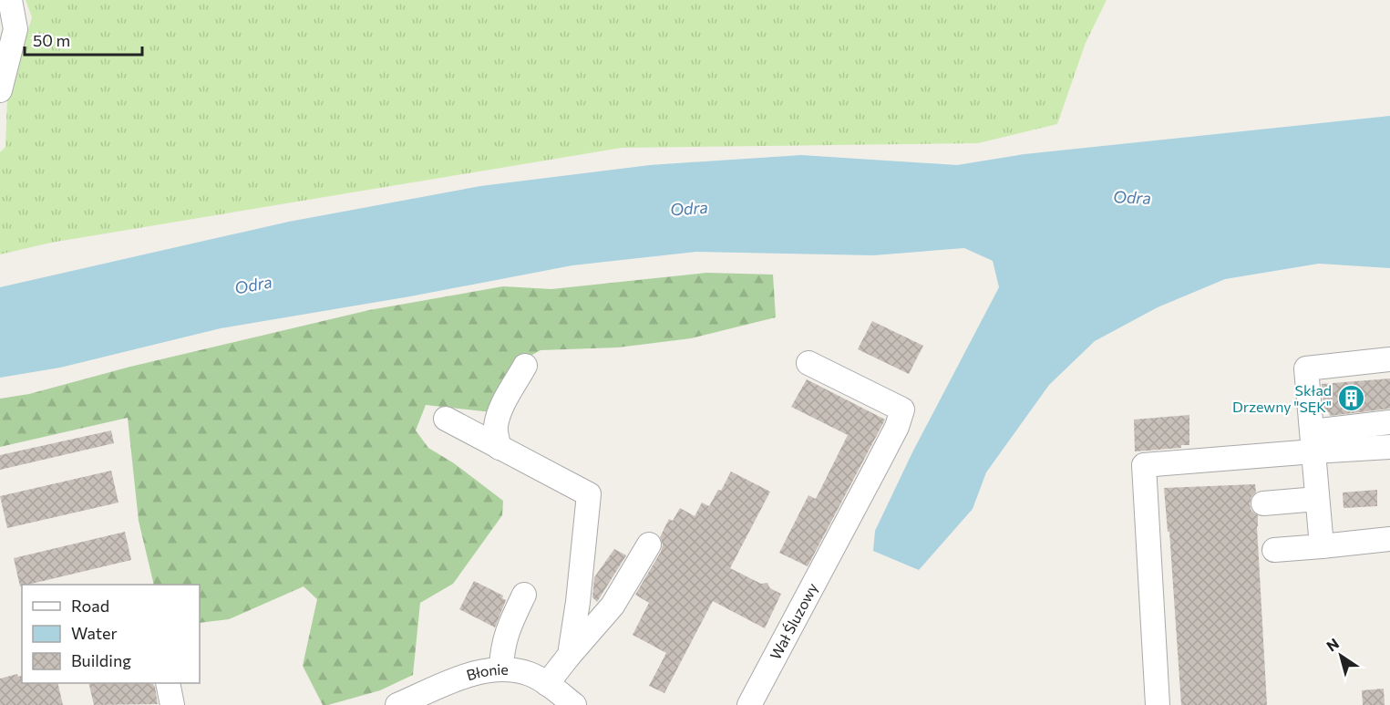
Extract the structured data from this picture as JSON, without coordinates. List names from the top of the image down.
{
  "streets": {
    "street": ["Wał Śluzowy", "Błonie"]
  },
  "water": ["Odra"],
  "places": {
    "building": ["Skład Drzewny \"SĘK\""]
  },
  "legend": ["Road", "Water", "Building"],
  "scale_bar": "50 m",
  "north": "top left"
}
